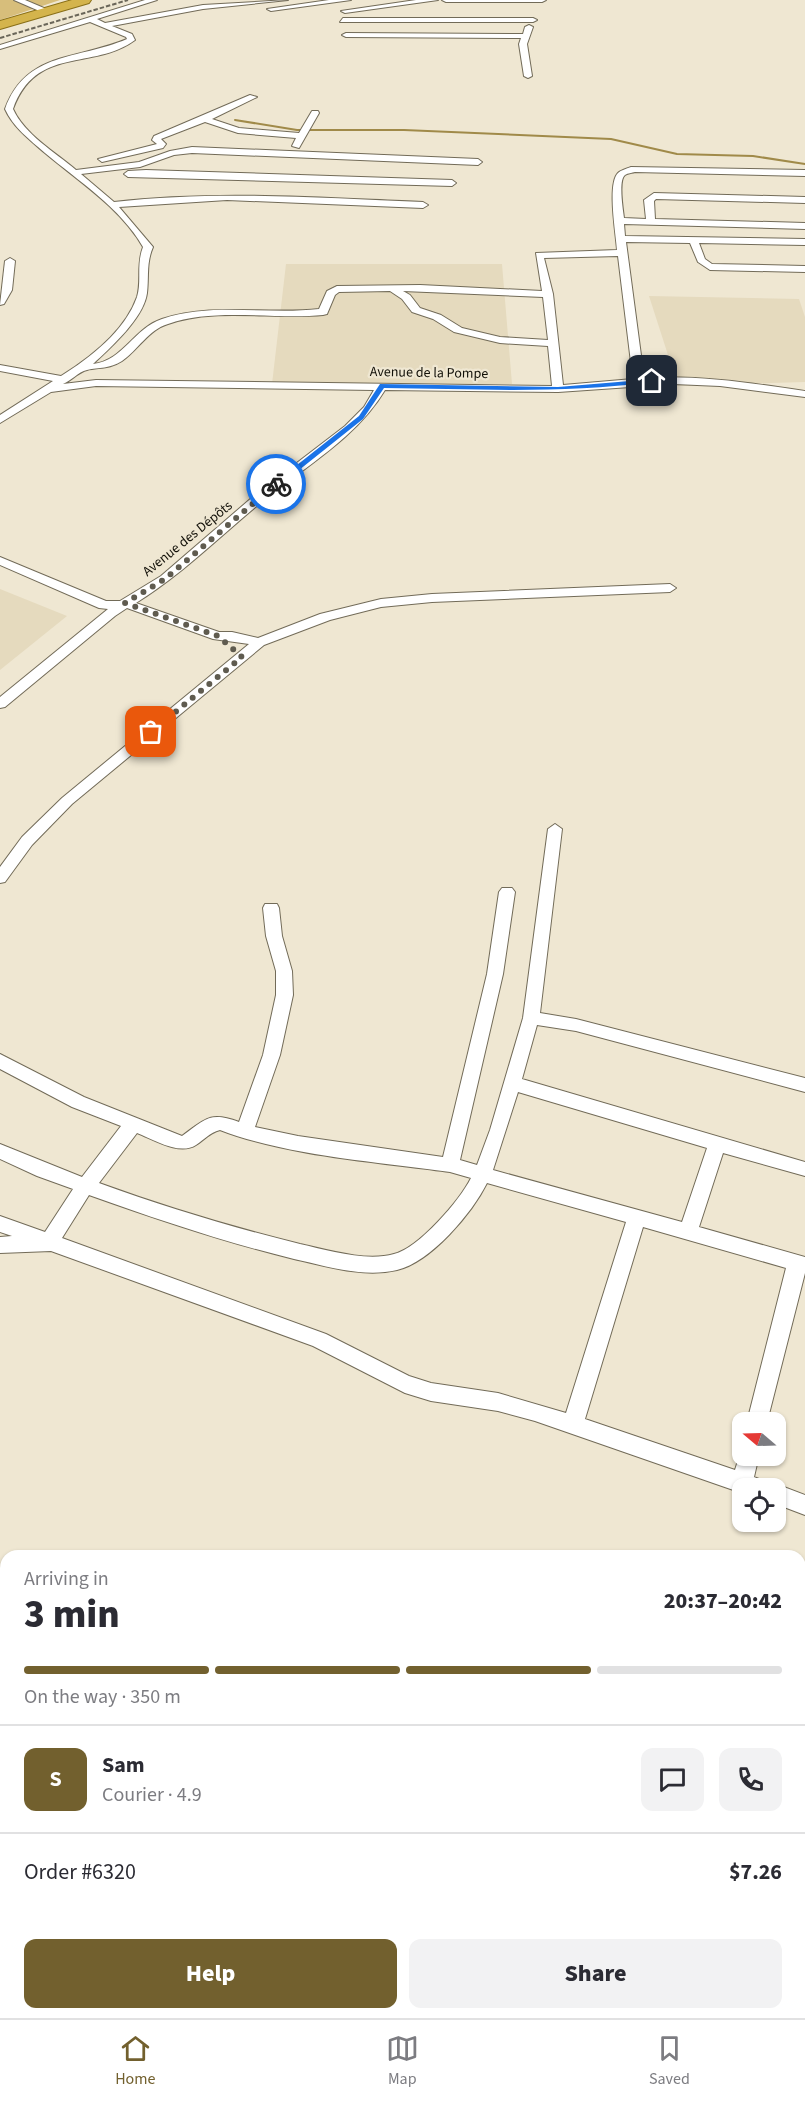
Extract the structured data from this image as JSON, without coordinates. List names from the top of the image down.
{
  "streets": {
    "street": ["Avenue de la Pompe", "Avenue des Dépôts"]
  },
  "crossings": [
    ["Avenue de la Pompe", "Avenue des Dépôts"]
  ],
  "north": "left",
  "page": {
    "heading": ["3 min", "Arriving in", "20:37–20:42"],
    "panel": [
      "Sam",
      "Courier · 4.9",
      "Order #6320",
      "$7.26"
    ],
    "bar": "On the way · 350 m",
    "round": "S",
    "buttons": ["Help", "Share"],
    "tabs": ["Home", "Map", "Saved"]
  }
}
